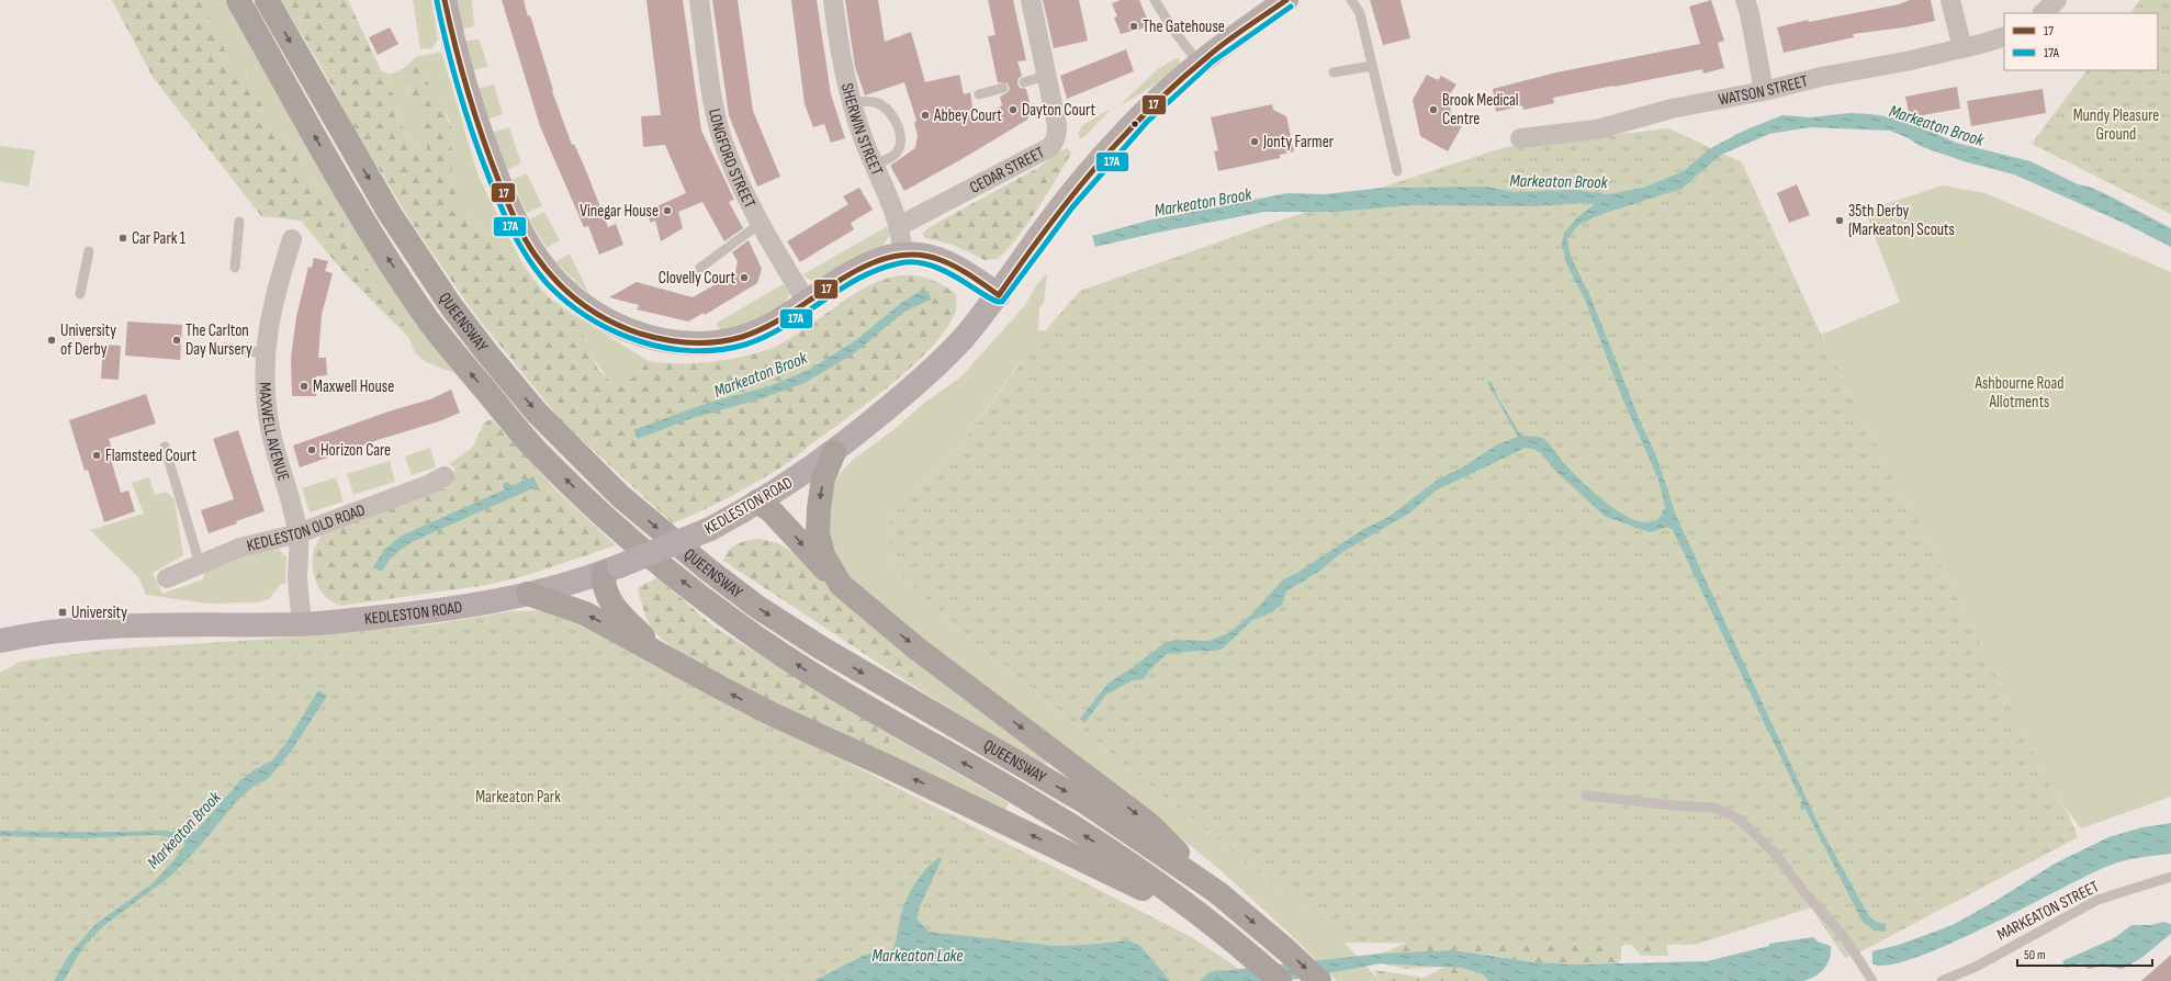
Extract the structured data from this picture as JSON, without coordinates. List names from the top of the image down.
{
  "streets": {
    "highway": ["QUEENSWAY"],
    "street": [
      "WATSON STREET",
      "SHERWIN STREET",
      "LONGFORD STREET",
      "CEDAR STREET",
      "MAXWELL AVENUE",
      "KEDLESTON ROAD",
      "KEDLESTON OLD ROAD"
    ],
    "lane": ["MARKEATON STREET"]
  },
  "crossings": [
    ["SHERWIN STREET", "CEDAR STREET"],
    ["MAXWELL AVENUE", "KEDLESTON ROAD"],
    ["MAXWELL AVENUE", "KEDLESTON OLD ROAD"]
  ],
  "water": ["Markeaton Brook", "Markeaton Lake"],
  "parks": ["Mundy Pleasure Ground", "Ashbourne Road Allotments", "Markeaton Park"],
  "places": {
    "other": [
      "The Gatehouse",
      "Dayton Court",
      "Brook Medical Centre",
      "Abbey Court",
      "Jonty Farmer",
      "Vinegar House",
      "35th Derby (Markeaton) Scouts",
      "Car Park 1",
      "Clovelly Court",
      "University of Derby",
      "The Carlton Day Nursery",
      "Maxwell House",
      "Horizon Care",
      "Flamsteed Court"
    ],
    "transit": ["University"]
  },
  "lines": ["transit line 17", "transit line 17A"],
  "legend": ["17", "17A"],
  "scale_bar": "50 m"
}
